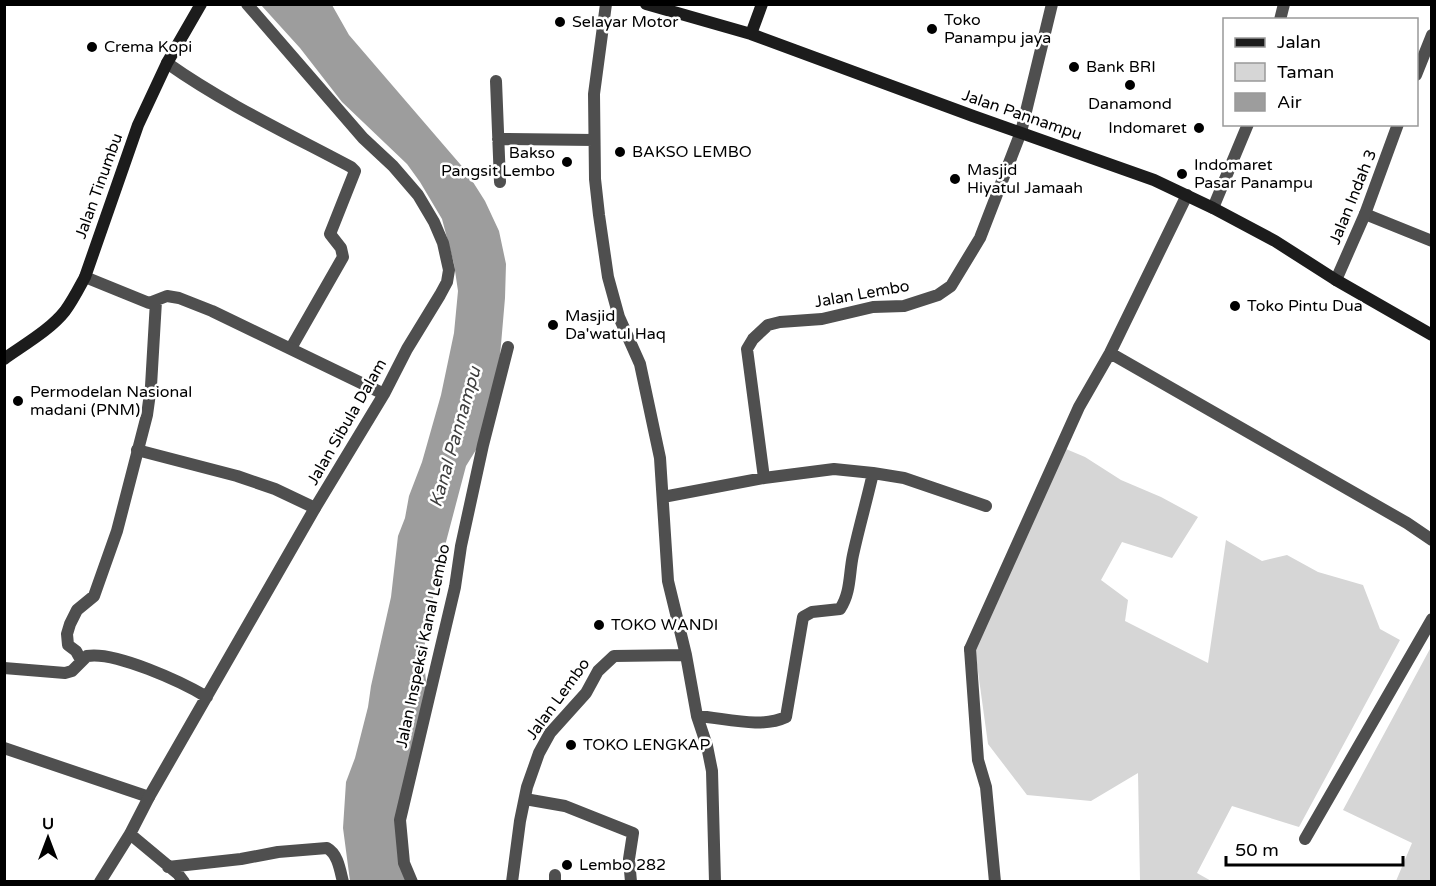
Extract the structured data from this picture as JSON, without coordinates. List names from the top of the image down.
{
  "streets": {
    "main road": ["Jalan Pannampu", "Jalan Tinumbu"],
    "street": [
      "Jalan Indah 3",
      "Jalan Lembo",
      "Jalan Sibula Dalam",
      "Jalan Inspeksi Kanal Lembo"
    ]
  },
  "crossings": [
    ["Jalan Pannampu", "Jalan Indah 3"],
    ["Jalan Pannampu", "Jalan Lembo"]
  ],
  "water": ["Kanal Pannampu"],
  "places": [
    "Selayar Motor",
    "Toko Panampu jaya",
    "Crema Kopi",
    "Bank BRI",
    "Danamond",
    "Indomaret",
    "BAKSO LEMBO",
    "Bakso Pangsit Lembo",
    "Indomaret Pasar Panampu",
    "Masjid Hiyatul Jamaah",
    "Toko Pintu Dua",
    "Masjid Da'watul Haq",
    "Permodelan Nasional madani (PNM)",
    "TOKO WANDI",
    "TOKO LENGKAP",
    "Lembo 282"
  ],
  "legend": ["Jalan", "Taman", "Air"],
  "scale_bar": "50 m",
  "north": "top"
}
